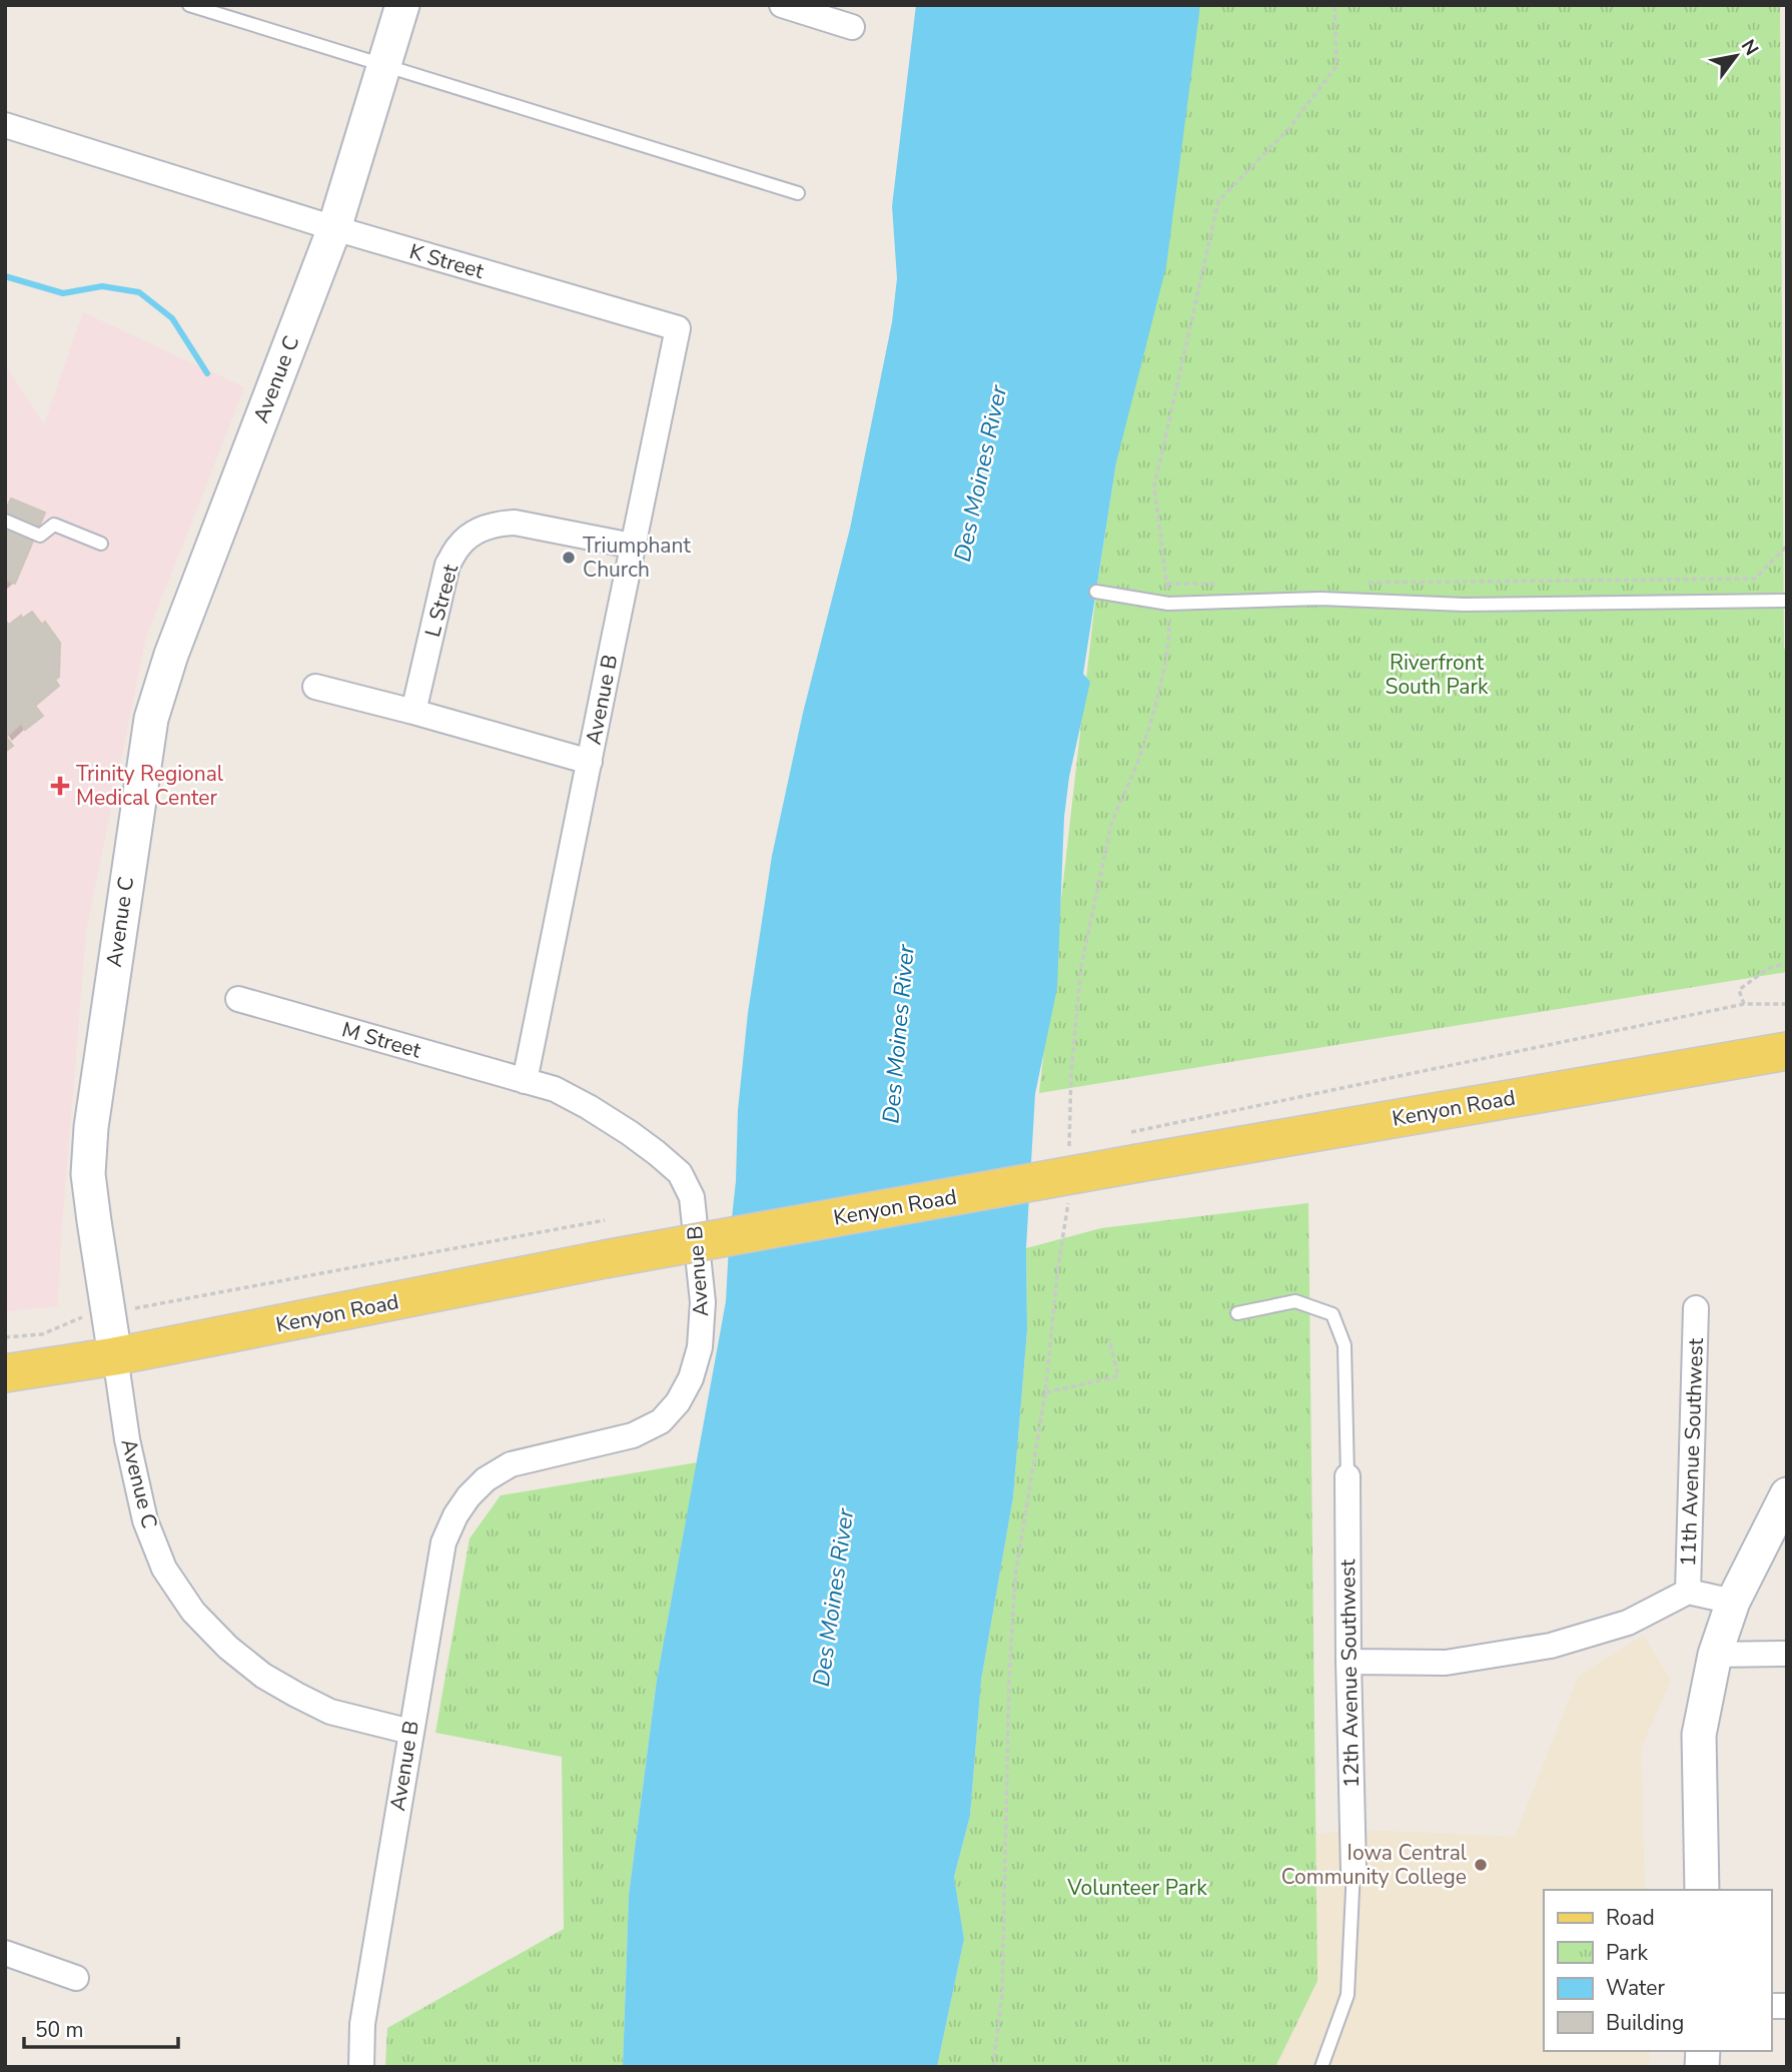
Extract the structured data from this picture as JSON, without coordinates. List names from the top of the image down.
{
  "streets": {
    "main road": ["Kenyon Road"],
    "street": [
      "K Street",
      "Avenue C",
      "L Street",
      "Avenue B",
      "M Street",
      "11th Avenue Southwest",
      "12th Avenue Southwest"
    ]
  },
  "crossings": [
    ["K Street", "Avenue C"],
    ["K Street", "L Street"],
    ["K Street", "Avenue B"],
    ["Avenue C", "Avenue B"],
    ["Avenue C", "Kenyon Road"],
    ["L Street", "Avenue B"],
    ["Avenue B", "M Street"]
  ],
  "water": ["Des Moines River"],
  "parks": ["Riverfront South Park", "Volunteer Park"],
  "places": {
    "other": ["Triumphant Church", "Iowa Central Community College"],
    "health": ["Trinity Regional Medical Center"]
  },
  "legend": [
    "Road",
    "Park",
    "Water",
    "Building"
  ],
  "scale_bar": "50 m",
  "north": "top right"
}
